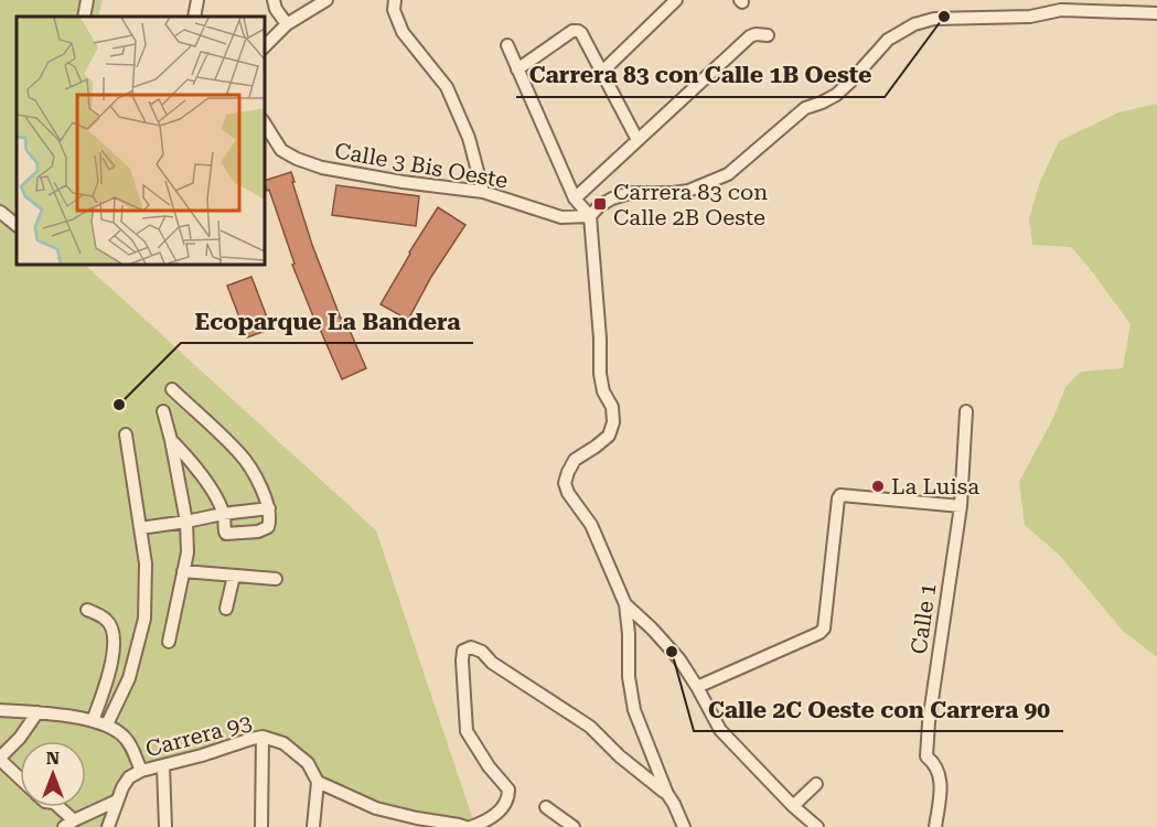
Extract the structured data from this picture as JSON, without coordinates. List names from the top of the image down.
{
  "streets": {
    "street": ["Calle 3 Bis Oeste", "Calle 1", "Carrera 93"]
  },
  "places": {
    "other": [
      "Carrera 83 con Calle 1B Oeste",
      "Ecoparque La Bandera",
      "La Luisa",
      "Calle 2C Oeste con Carrera 90"
    ],
    "transit": ["Carrera 83 con Calle 2B Oeste"]
  },
  "north": "top"
}
